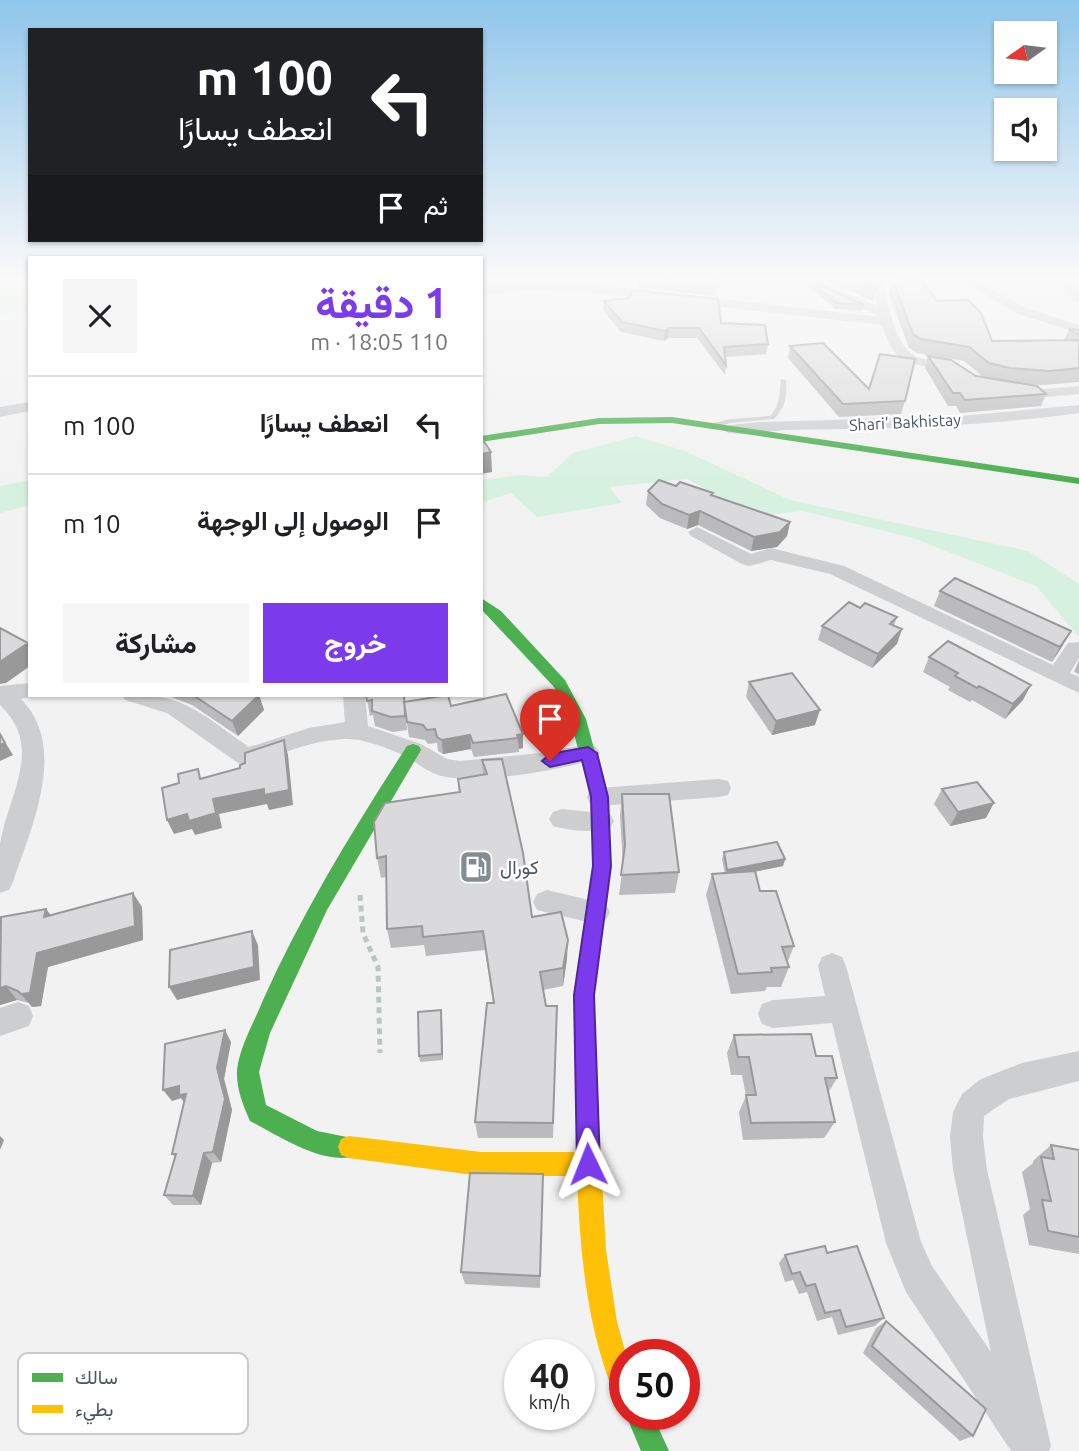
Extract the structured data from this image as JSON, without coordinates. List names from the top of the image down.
{
  "streets": {
    "street": ["Shari' Bakhistay"]
  },
  "places": {
    "fuel station": ["كورال"]
  },
  "legend": ["سالك", "بطيء"],
  "north": "left",
  "page": {
    "turn": ["100 m", "انعطف يسارًا"],
    "then": "ثم",
    "heading": ["1 دقيقة", "110 m · 18:05"],
    "list": [
      {
        "name": "انعطف يسارًا",
        "value": "100 m"
      },
      {
        "name": "الوصول إلى الوجهة",
        "value": "10 m"
      }
    ],
    "buttons": ["خروج", "مشاركة"],
    "speed": "40 km/h",
    "limit": "50"
  }
}
